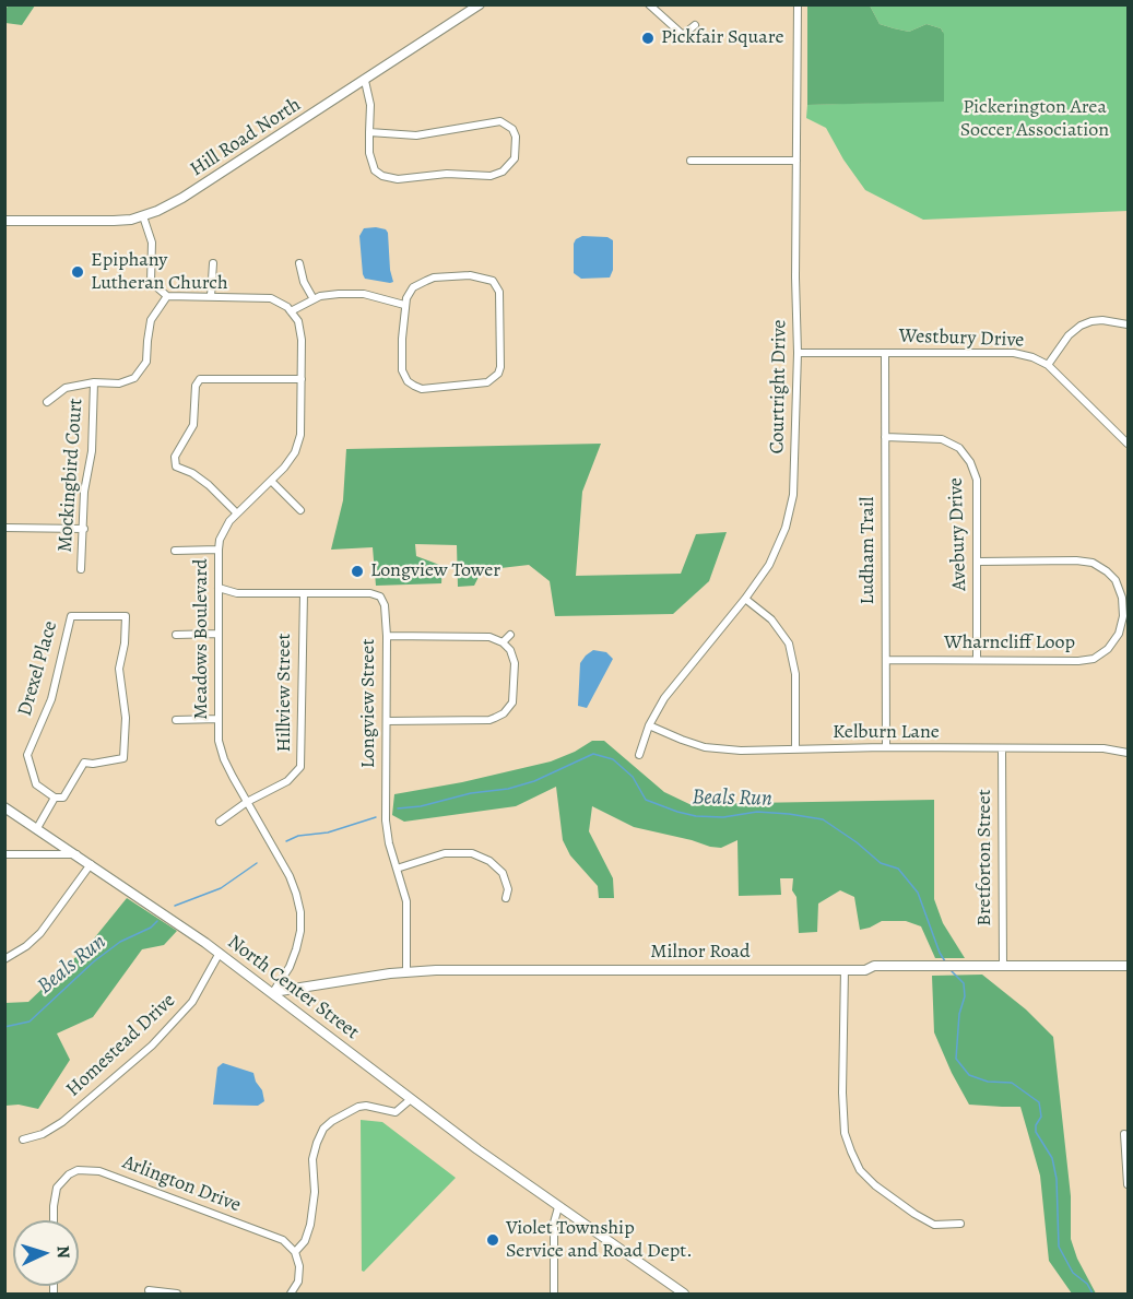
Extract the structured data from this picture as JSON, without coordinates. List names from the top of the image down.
{
  "streets": {
    "main road": ["Hill Road North", "Milnor Road", "North Center Street"],
    "street": [
      "Westbury Drive",
      "Courtright Drive",
      "Mockingbird Court",
      "Avebury Drive",
      "Ludham Trail",
      "Meadows Boulevard",
      "Wharncliff Loop",
      "Drexel Place",
      "Hillview Street",
      "Longview Street",
      "Kelburn Lane",
      "Bretforton Street",
      "Homestead Drive",
      "Arlington Drive"
    ]
  },
  "crossings": [
    ["Westbury Drive", "Courtright Drive"],
    ["Westbury Drive", "Ludham Trail"],
    ["Courtright Drive", "Kelburn Lane"],
    ["Avebury Drive", "Ludham Trail"],
    ["Avebury Drive", "Wharncliff Loop"],
    ["Ludham Trail", "Wharncliff Loop"],
    ["Ludham Trail", "Kelburn Lane"],
    ["Meadows Boulevard", "Hillview Street"],
    ["Meadows Boulevard", "Longview Street"],
    ["Meadows Boulevard", "Milnor Road"],
    ["Meadows Boulevard", "North Center Street"],
    ["Hillview Street", "Longview Street"],
    ["Longview Street", "Milnor Road"],
    ["Kelburn Lane", "Bretforton Street"],
    ["Bretforton Street", "Milnor Road"],
    ["Milnor Road", "North Center Street"],
    ["North Center Street", "Homestead Drive"]
  ],
  "water": ["Beals Run"],
  "parks": ["Pickerington Area Soccer Association"],
  "places": [
    "Pickfair Square",
    "Epiphany Lutheran Church",
    "Longview Tower",
    "Violet Township Service and Road Dept."
  ],
  "north": "right"
}
